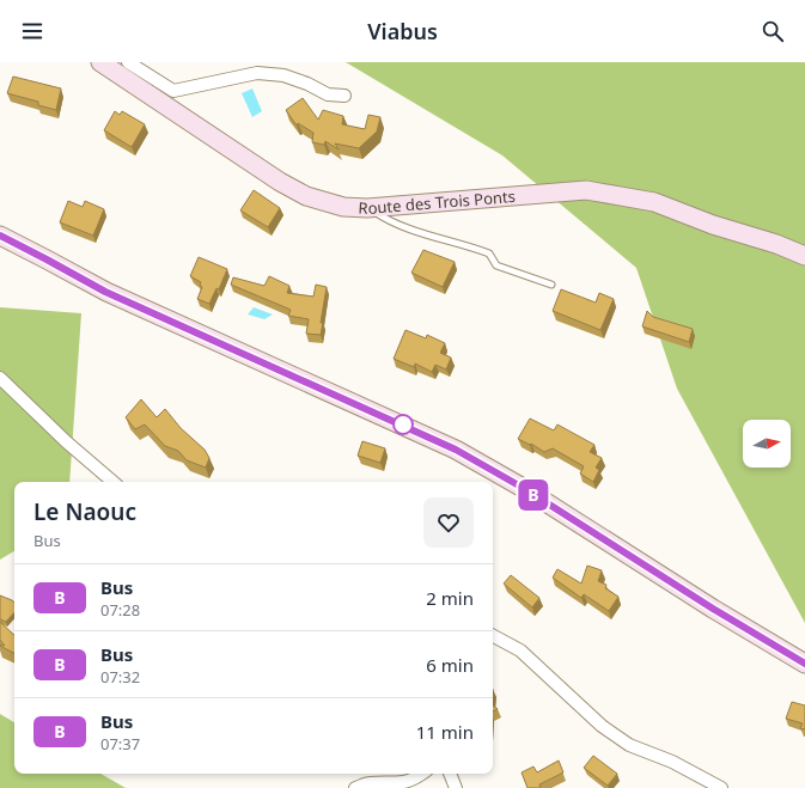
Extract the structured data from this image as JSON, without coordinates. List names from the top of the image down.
{
  "streets": {
    "main road": ["Route des Trois Ponts"]
  },
  "lines": ["bus line B"],
  "north": "right",
  "page": {
    "header": "Viabus",
    "on_map": "B",
    "heading": ["Le Naouc", "Bus"],
    "list": [
      {
        "mark": "B",
        "name": "Bus",
        "note": "07:28",
        "value": "2 min"
      },
      {
        "mark": "B",
        "name": "Bus",
        "note": "07:32",
        "value": "6 min"
      },
      {
        "mark": "B",
        "name": "Bus",
        "note": "07:37",
        "value": "11 min"
      }
    ]
  }
}
